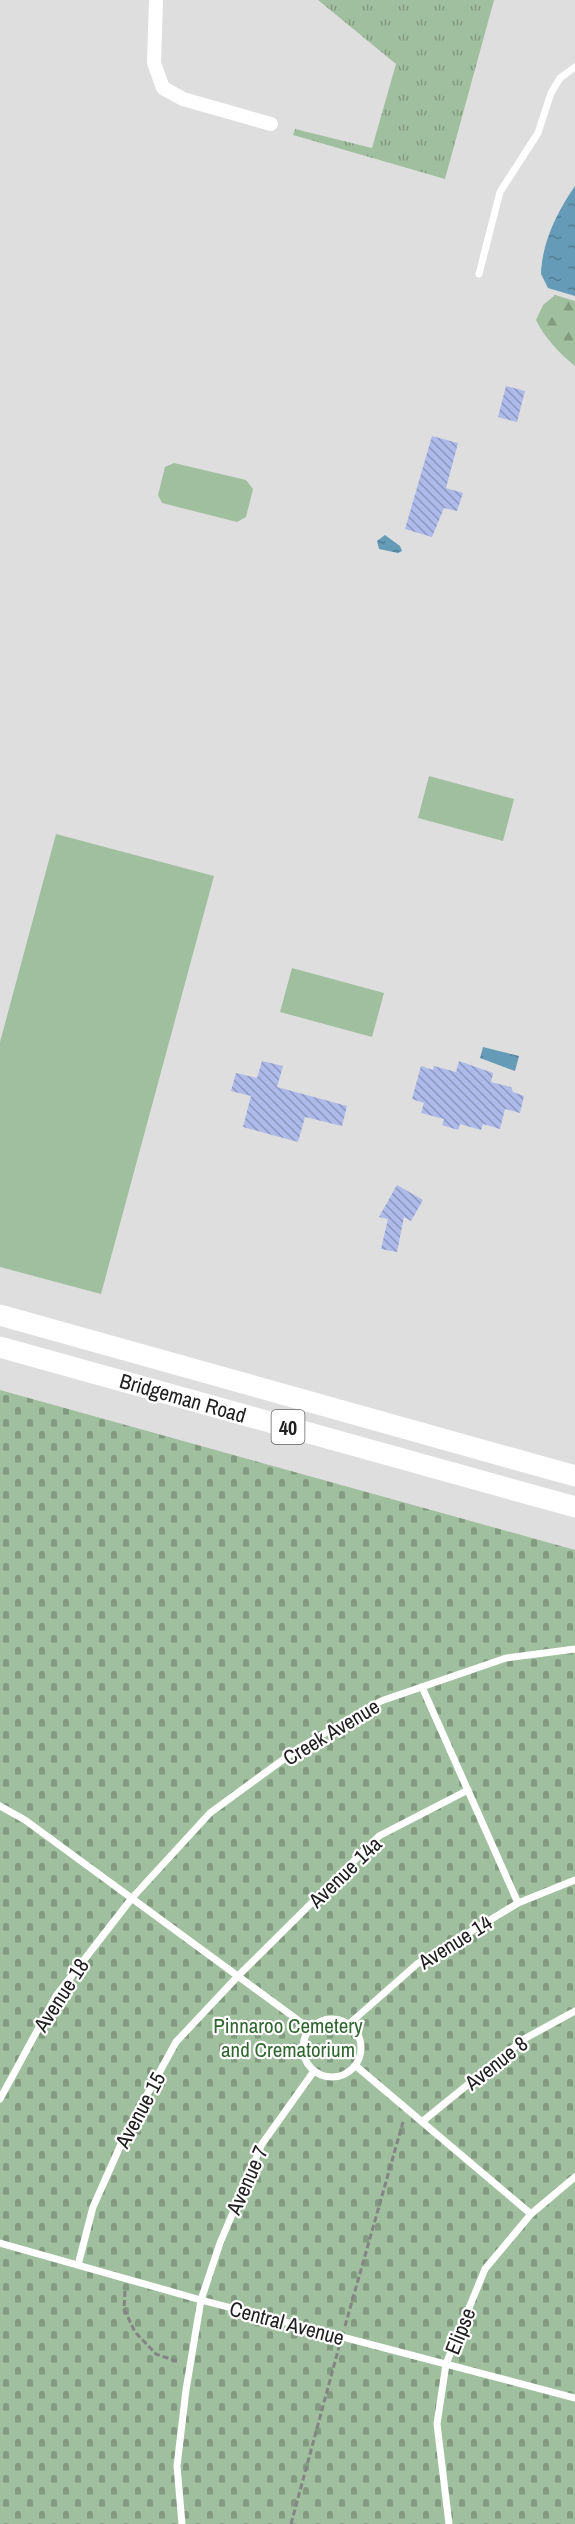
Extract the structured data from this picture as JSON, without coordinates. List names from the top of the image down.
{
  "streets": {
    "main road": ["Bridgeman Road", "40"],
    "lane": [
      "Creek Avenue",
      "Avenue 14a",
      "Avenue 14",
      "Avenue 18",
      "Avenue 8",
      "Avenue 15",
      "Avenue 7",
      "Central Avenue",
      "Elipse"
    ]
  },
  "crossings": [
    ["Creek Avenue", "Avenue 18"],
    ["Avenue 14a", "Avenue 15"],
    ["Avenue 14", "Avenue 7"],
    ["Avenue 15", "Central Avenue"],
    ["Avenue 7", "Central Avenue"],
    ["Central Avenue", "Elipse"]
  ],
  "parks": ["Pinnaroo Cemetery and Crematorium"]
}
